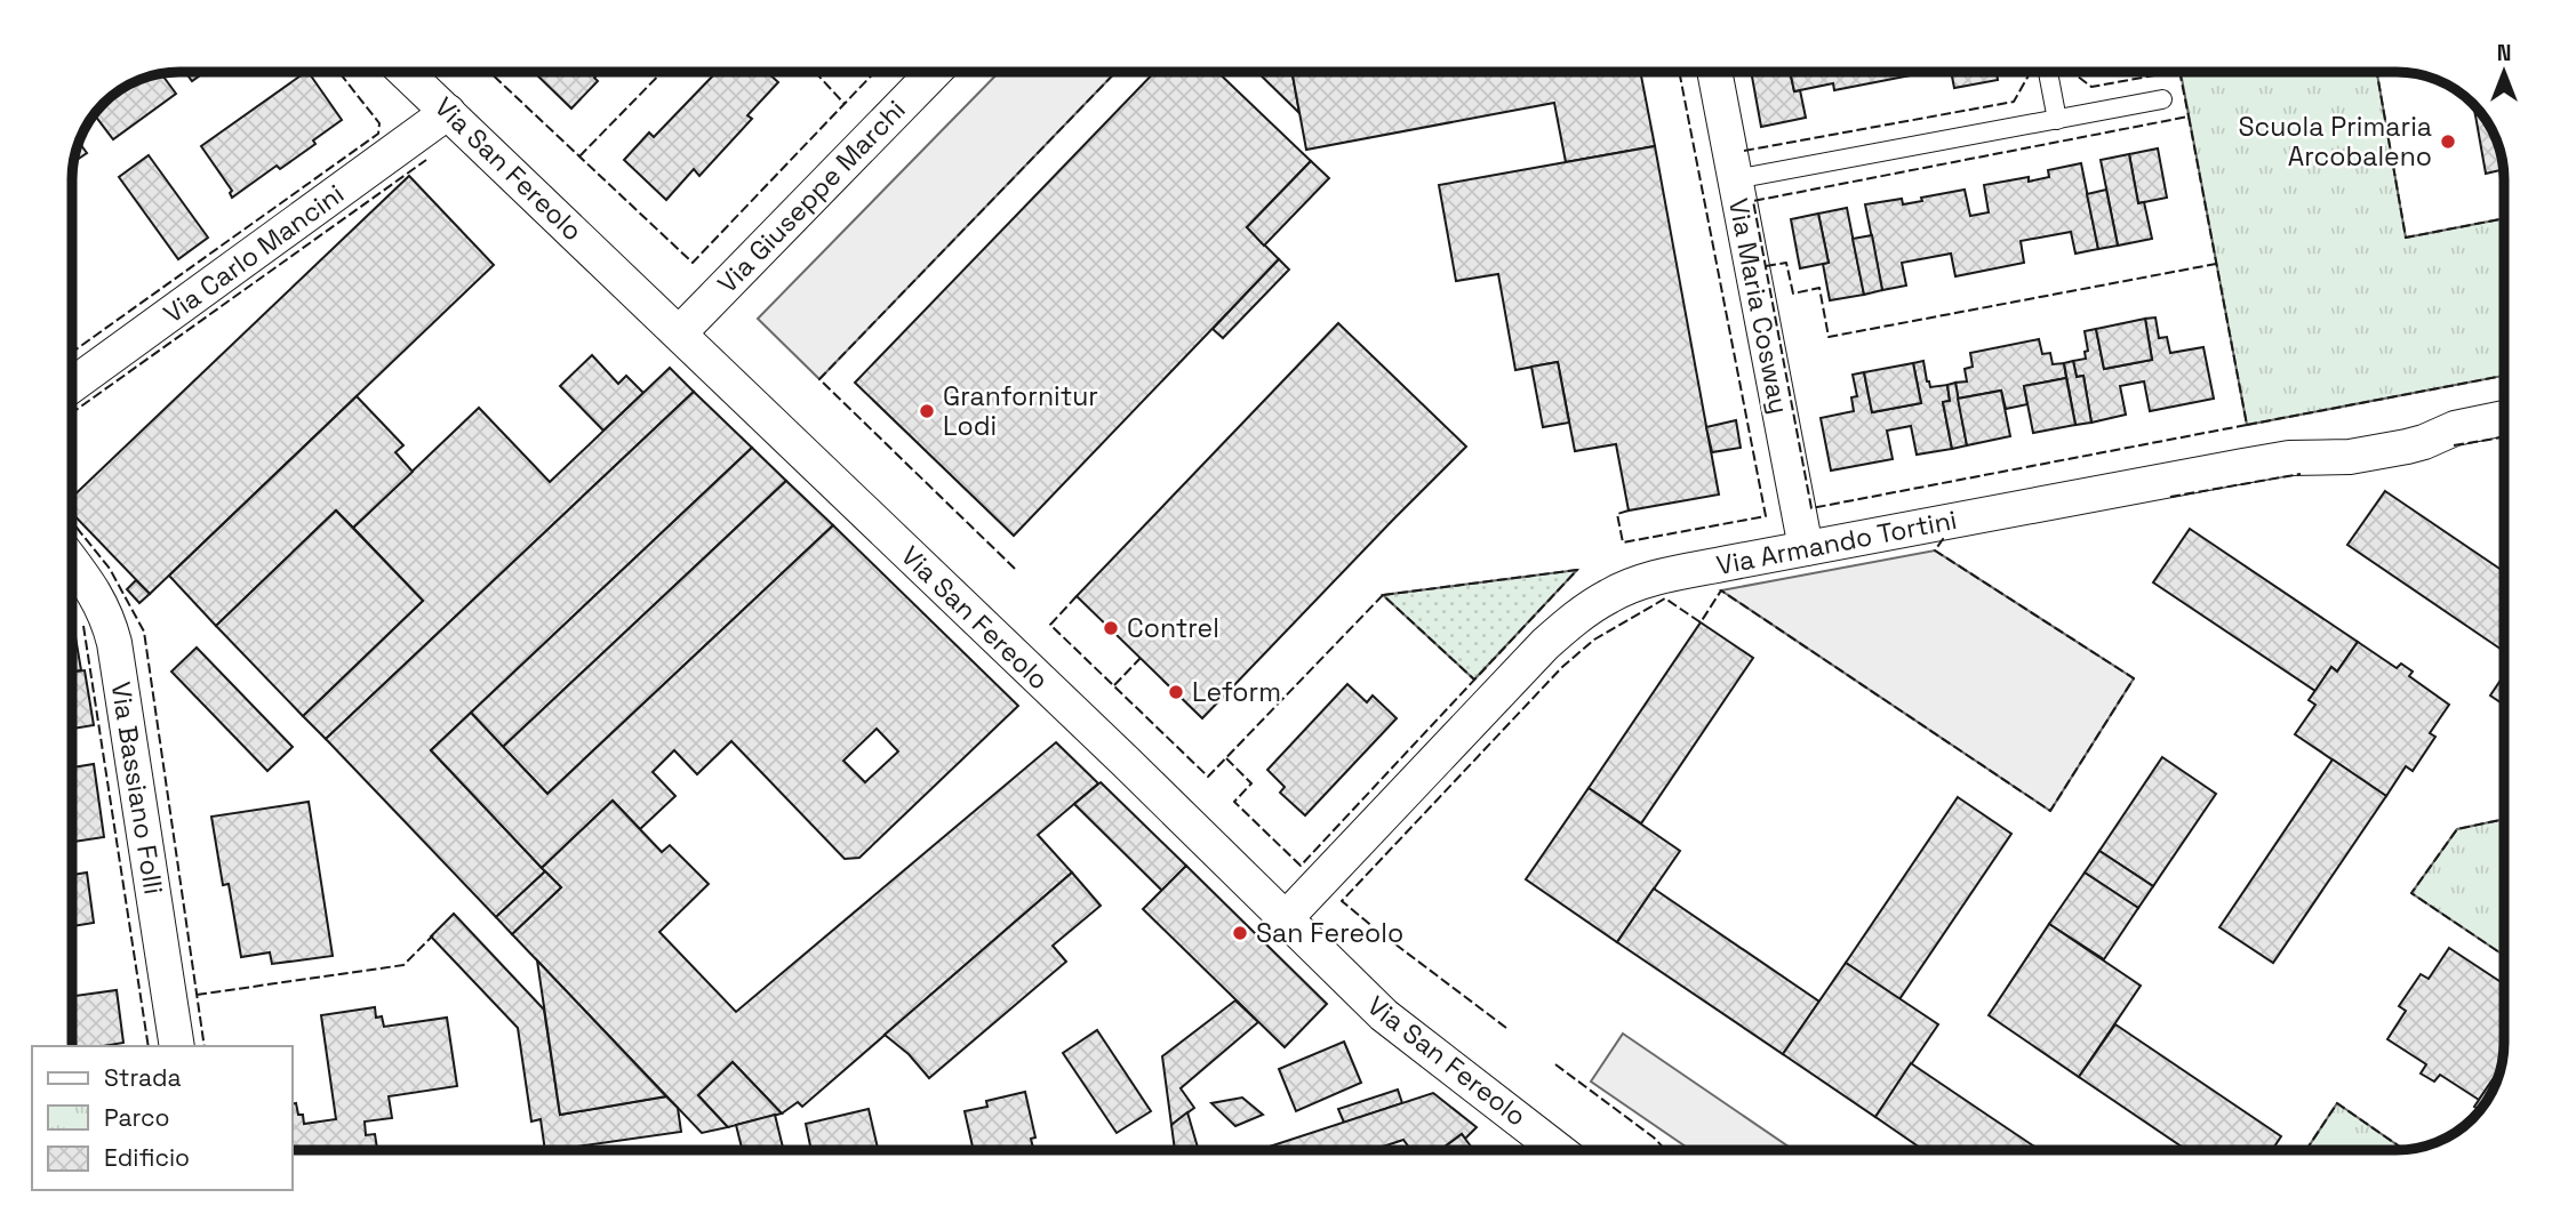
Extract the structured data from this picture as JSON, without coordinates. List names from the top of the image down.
{
  "streets": {
    "street": [
      "Via San Fereolo",
      "Via Giuseppe Marchi",
      "Via Carlo Mancini",
      "Via Maria Cosway",
      "Via Armando Tortini",
      "Via Bassiano Folli"
    ]
  },
  "crossings": [
    ["Via San Fereolo", "Via Giuseppe Marchi"],
    ["Via San Fereolo", "Via Carlo Mancini"],
    ["Via San Fereolo", "Via Armando Tortini"],
    ["Via Maria Cosway", "Via Armando Tortini"]
  ],
  "places": [
    "Scuola Primaria Arcobaleno",
    "Granfornitur Lodi",
    "Contrel",
    "Leform",
    "San Fereolo"
  ],
  "legend": ["Strada", "Parco", "Edificio"],
  "north": "top"
}
